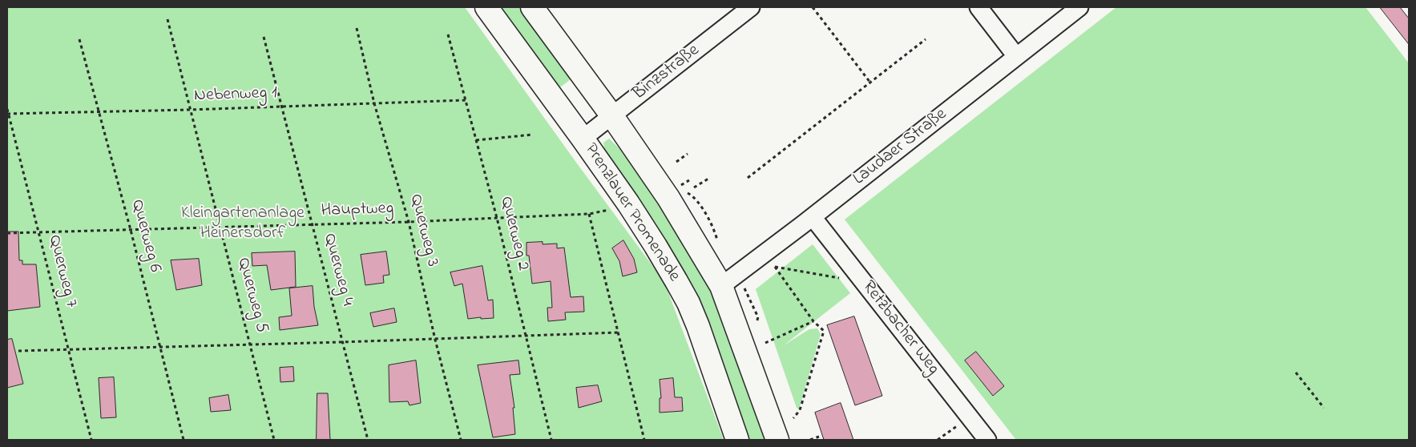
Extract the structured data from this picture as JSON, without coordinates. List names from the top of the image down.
{
  "streets": {
    "main road": ["Prenzlauer Promenade"],
    "street": ["Binzstraße", "Laudaer Straße", "Retzbacher Weg"],
    "path": [
      "Nebenweg 1",
      "Hauptweg",
      "Querweg 3",
      "Querweg 2",
      "Querweg 6",
      "Querweg 4",
      "Querweg 7",
      "Querweg 5"
    ]
  },
  "crossings": [
    ["Binzstraße", "Prenzlauer Promenade"],
    ["Nebenweg 1", "Querweg 3"],
    ["Nebenweg 1", "Querweg 2"],
    ["Nebenweg 1", "Querweg 6"],
    ["Nebenweg 1", "Querweg 4"],
    ["Nebenweg 1", "Querweg 7"],
    ["Nebenweg 1", "Querweg 5"],
    ["Laudaer Straße", "Prenzlauer Promenade"],
    ["Laudaer Straße", "Retzbacher Weg"],
    ["Hauptweg", "Querweg 3"],
    ["Hauptweg", "Querweg 2"],
    ["Hauptweg", "Querweg 6"],
    ["Hauptweg", "Querweg 4"],
    ["Hauptweg", "Querweg 7"],
    ["Hauptweg", "Querweg 5"]
  ],
  "parks": ["Kleingartenanlage Heinersdorf"]
}
